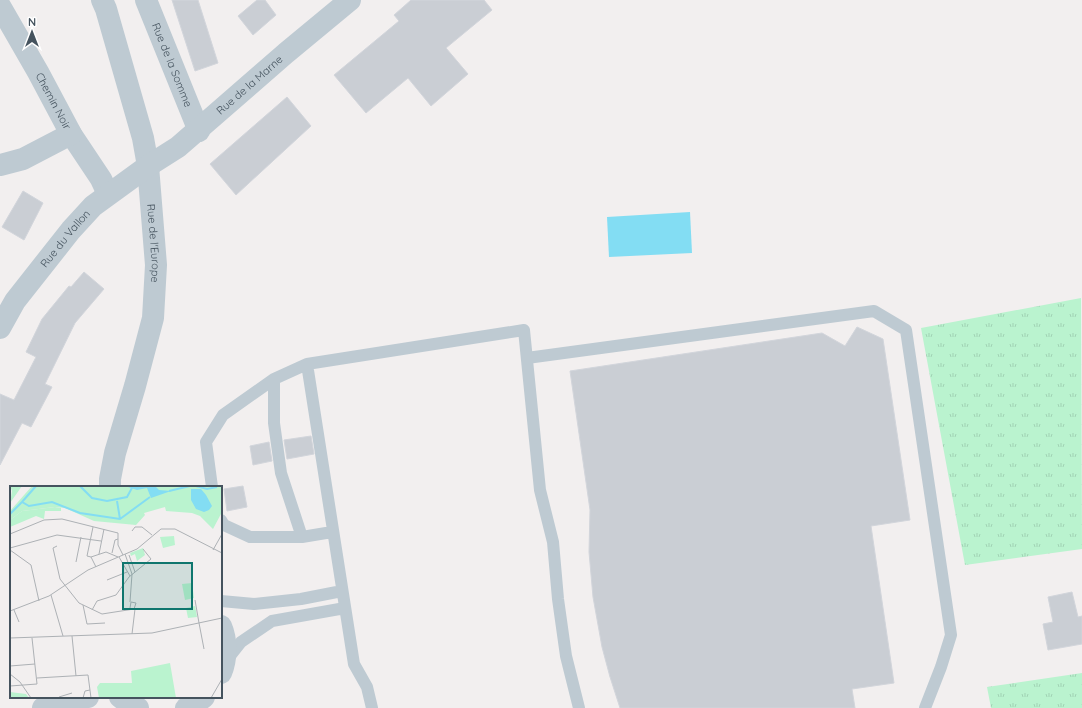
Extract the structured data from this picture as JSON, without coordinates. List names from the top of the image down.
{
  "streets": {
    "street": [
      "Rue de la Somme",
      "Rue de la Marne",
      "Chemin Noir",
      "Rue du Vallon",
      "Rue de l'Europe"
    ]
  },
  "crossings": [
    ["Rue de la Somme", "Rue de la Marne"],
    ["Rue de la Marne", "Rue du Vallon"],
    ["Rue de la Marne", "Rue de l'Europe"],
    ["Chemin Noir", "Rue du Vallon"],
    ["Rue du Vallon", "Rue de l'Europe"]
  ],
  "north": "top"
}
